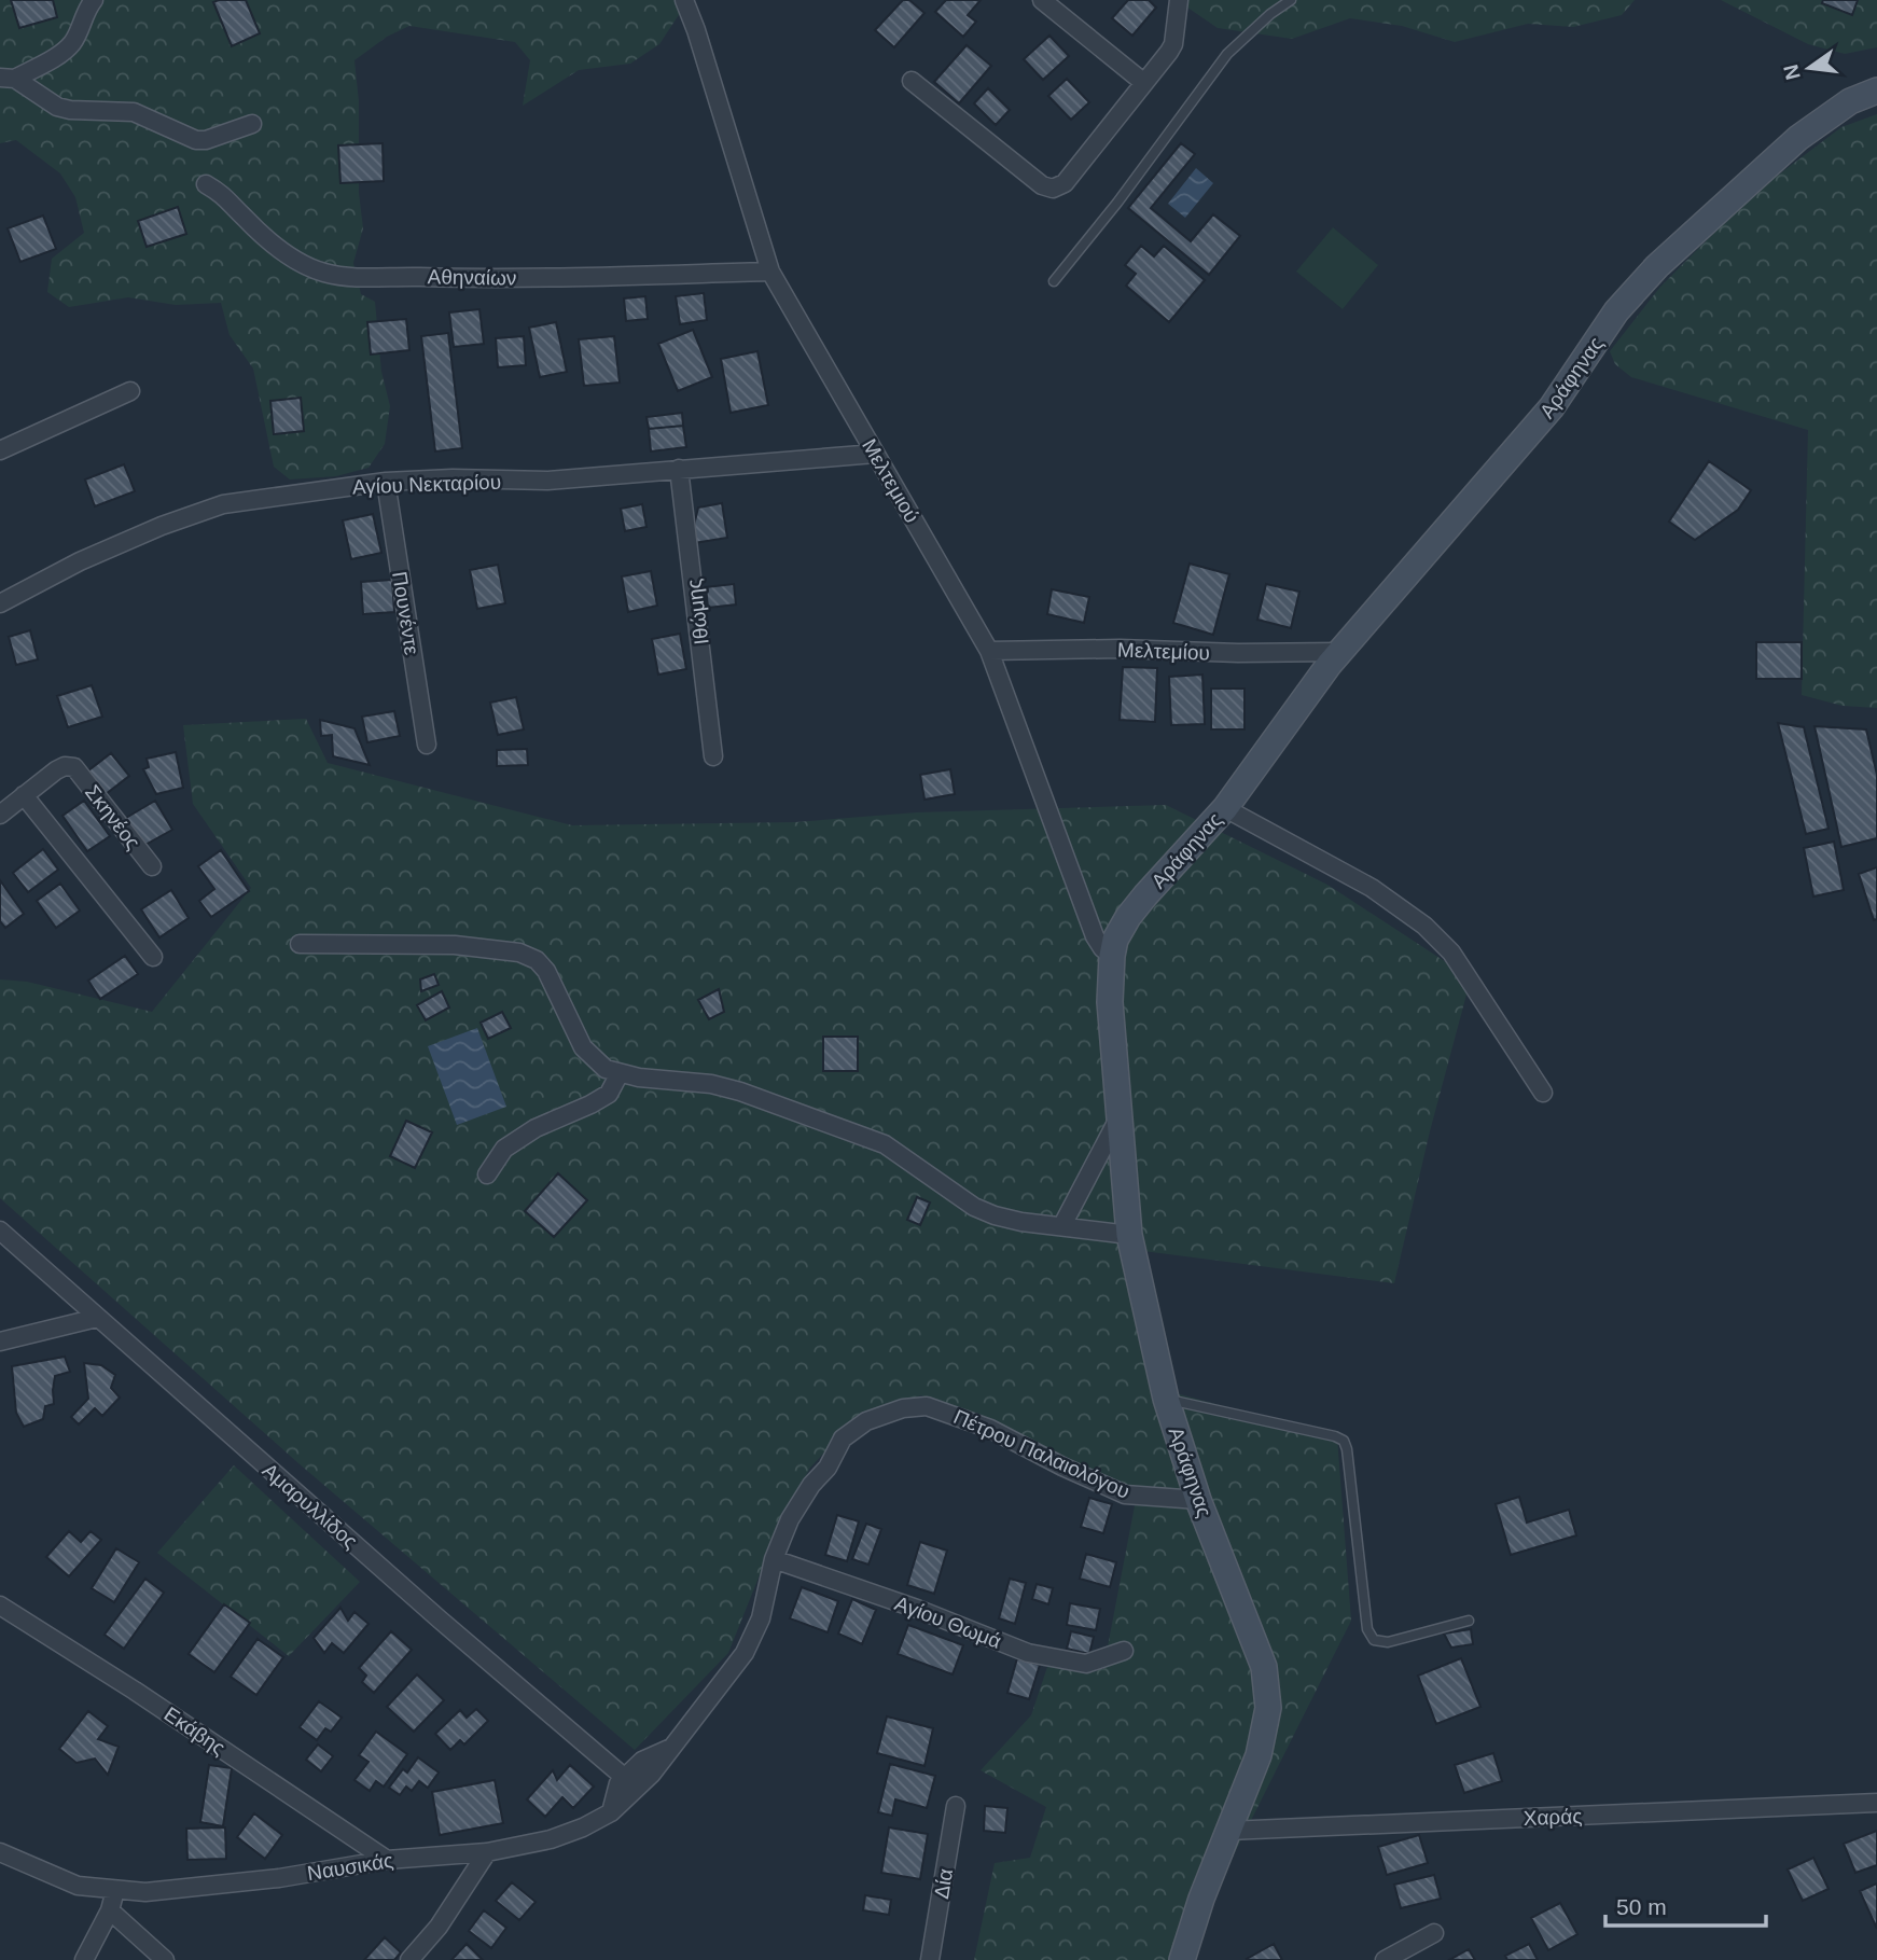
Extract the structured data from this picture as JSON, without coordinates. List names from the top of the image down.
{
  "streets": {
    "main road": ["Αράφηνας"],
    "street": [
      "Αθηναίων",
      "Μελτεμιού",
      "Αγίου Νεκταρίου",
      "Ιθώμης",
      "Πουνέντε",
      "Μελτεμίου",
      "Σκηνέος",
      "Πέτρου Παλαιολόγου",
      "Αμαρυλλίδος",
      "Αγίου Θωμά",
      "Εκάβης",
      "Χαράς",
      "Ναυσικάς",
      "Δία"
    ]
  },
  "crossings": [
    ["Αθηναίων", "Μελτεμιού"],
    ["Αράφηνας", "Μελτεμιού"],
    ["Αράφηνας", "Μελτεμίου"],
    ["Αράφηνας", "Πέτρου Παλαιολόγου"],
    ["Αράφηνας", "Χαράς"],
    ["Μελτεμιού", "Αγίου Νεκταρίου"],
    ["Μελτεμιού", "Μελτεμίου"],
    ["Αγίου Νεκταρίου", "Ιθώμης"],
    ["Αγίου Νεκταρίου", "Πουνέντε"],
    ["Πέτρου Παλαιολόγου", "Αγίου Θωμά"],
    ["Πέτρου Παλαιολόγου", "Ναυσικάς"],
    ["Εκάβης", "Ναυσικάς"]
  ],
  "scale_bar": "50 m",
  "north": "left"
}
